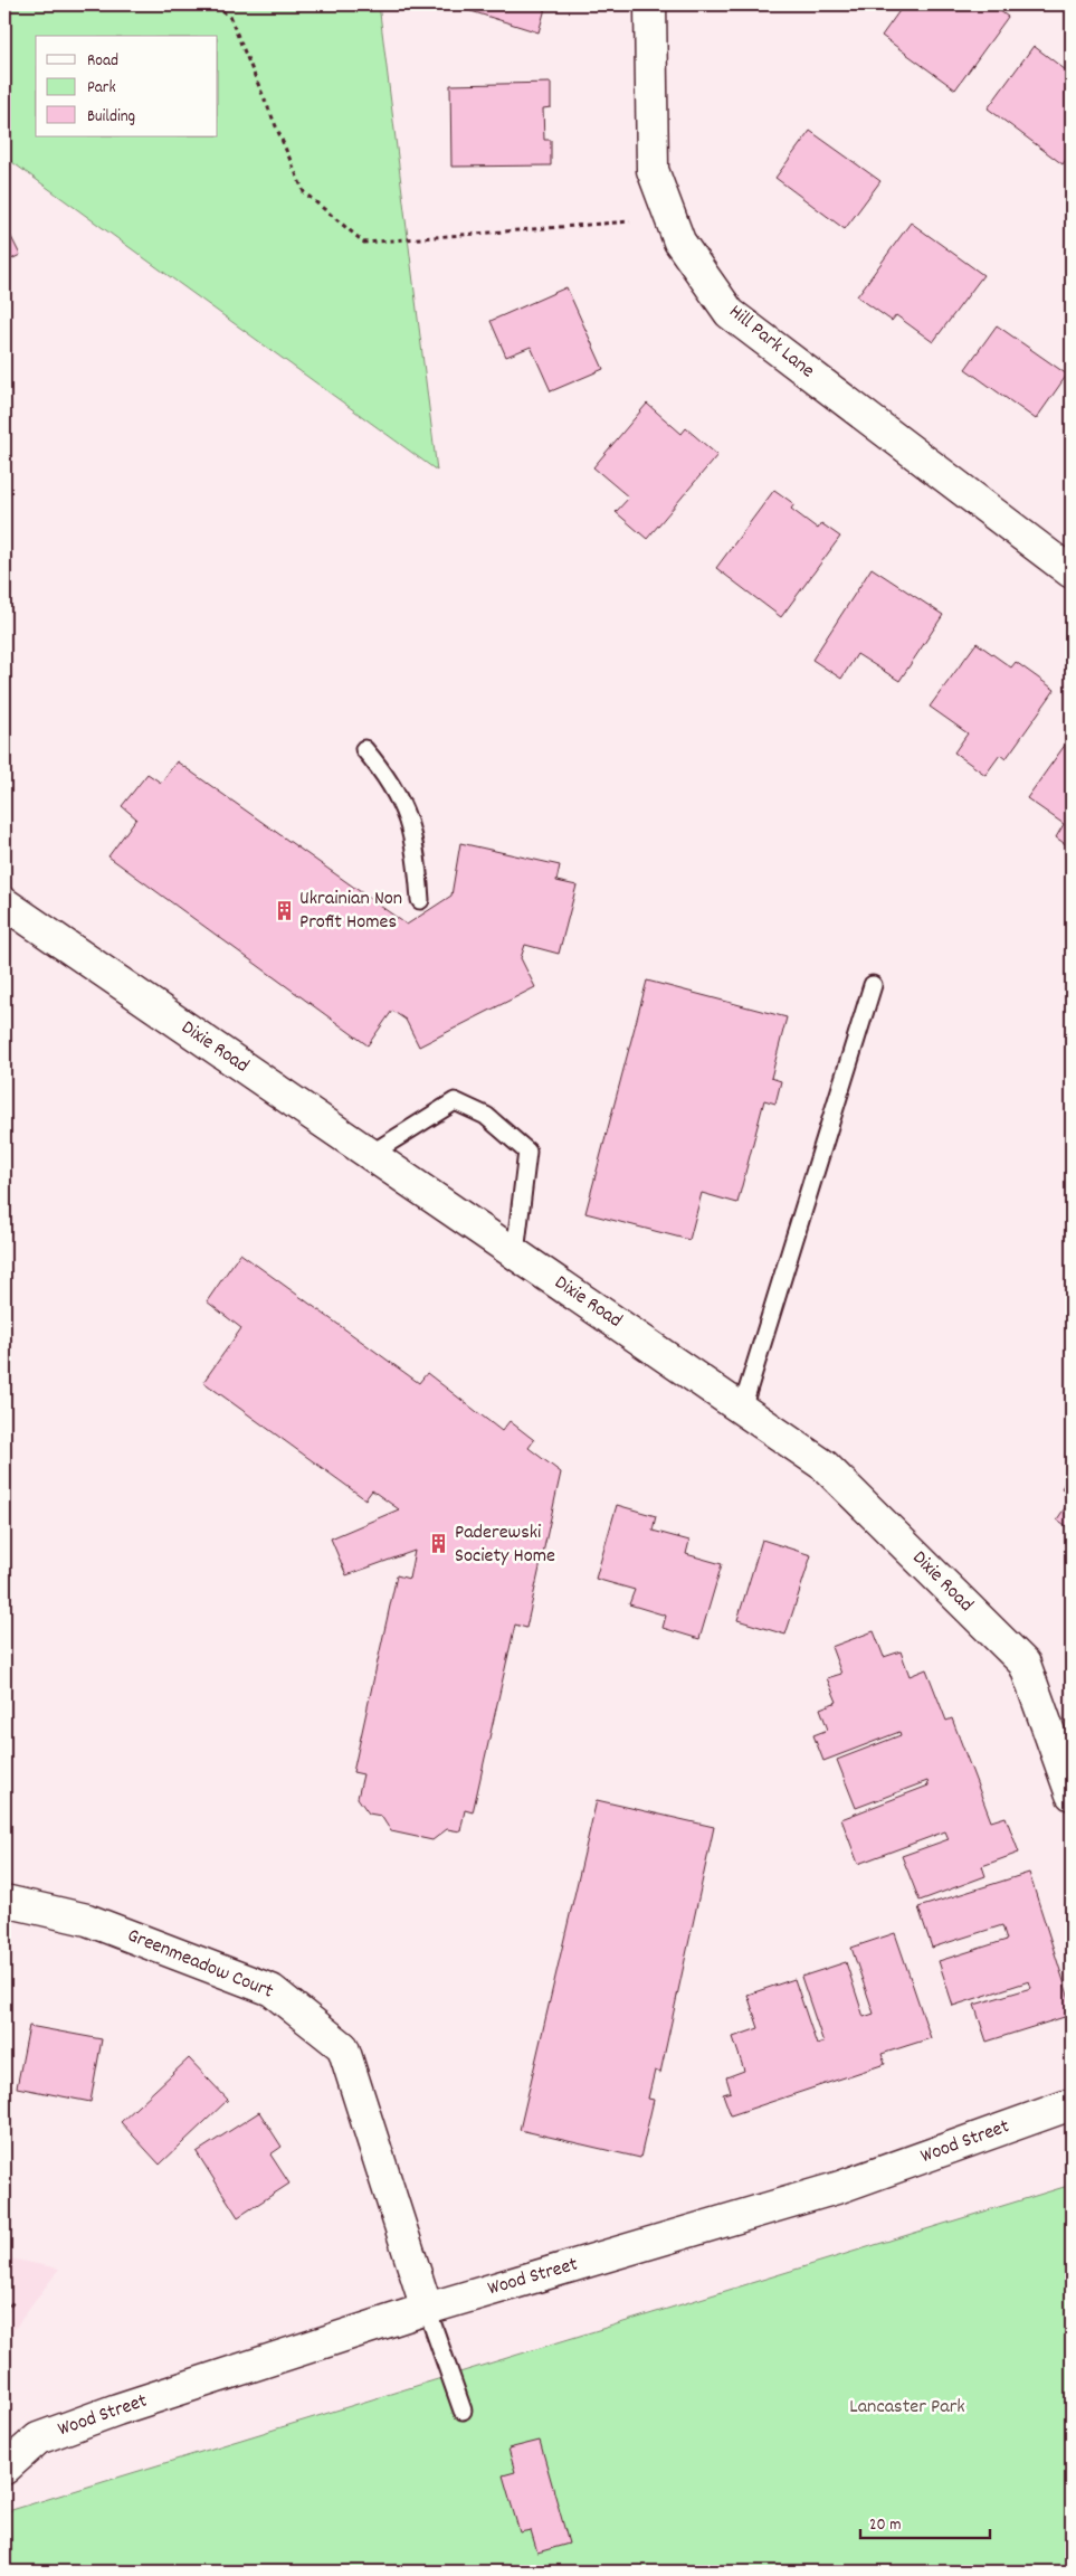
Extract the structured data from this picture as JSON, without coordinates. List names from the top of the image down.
{
  "streets": {
    "street": [
      "Hill Park Lane",
      "Dixie Road",
      "Greenmeadow Court",
      "Wood Street"
    ]
  },
  "crossings": [
    ["Greenmeadow Court", "Wood Street"]
  ],
  "parks": ["Lancaster Park"],
  "places": {
    "building": ["Ukrainian Non Profit Homes", "Paderewski Society Home"]
  },
  "legend": ["Road", "Park", "Building"],
  "scale_bar": "20 m"
}
